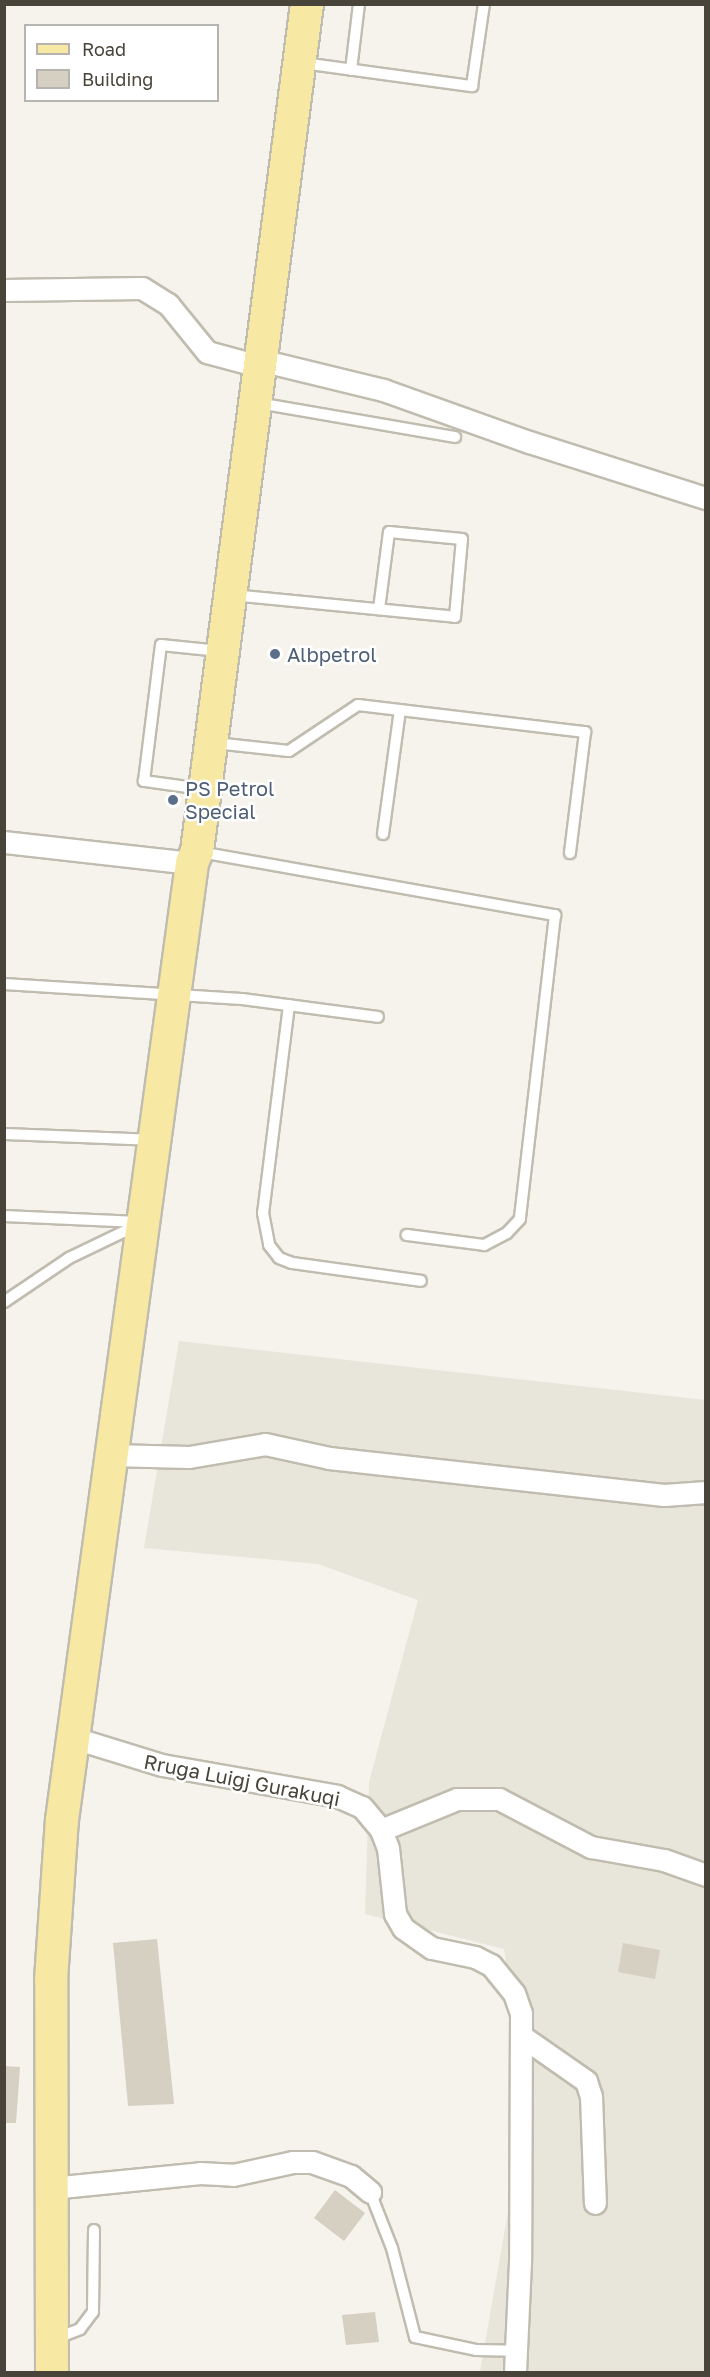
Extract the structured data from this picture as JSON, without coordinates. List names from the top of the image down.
{
  "streets": {
    "street": ["Rruga Luigj Gurakuqi"]
  },
  "places": ["Albpetrol", "PS Petrol Special"],
  "legend": ["Road", "Building"]
}
